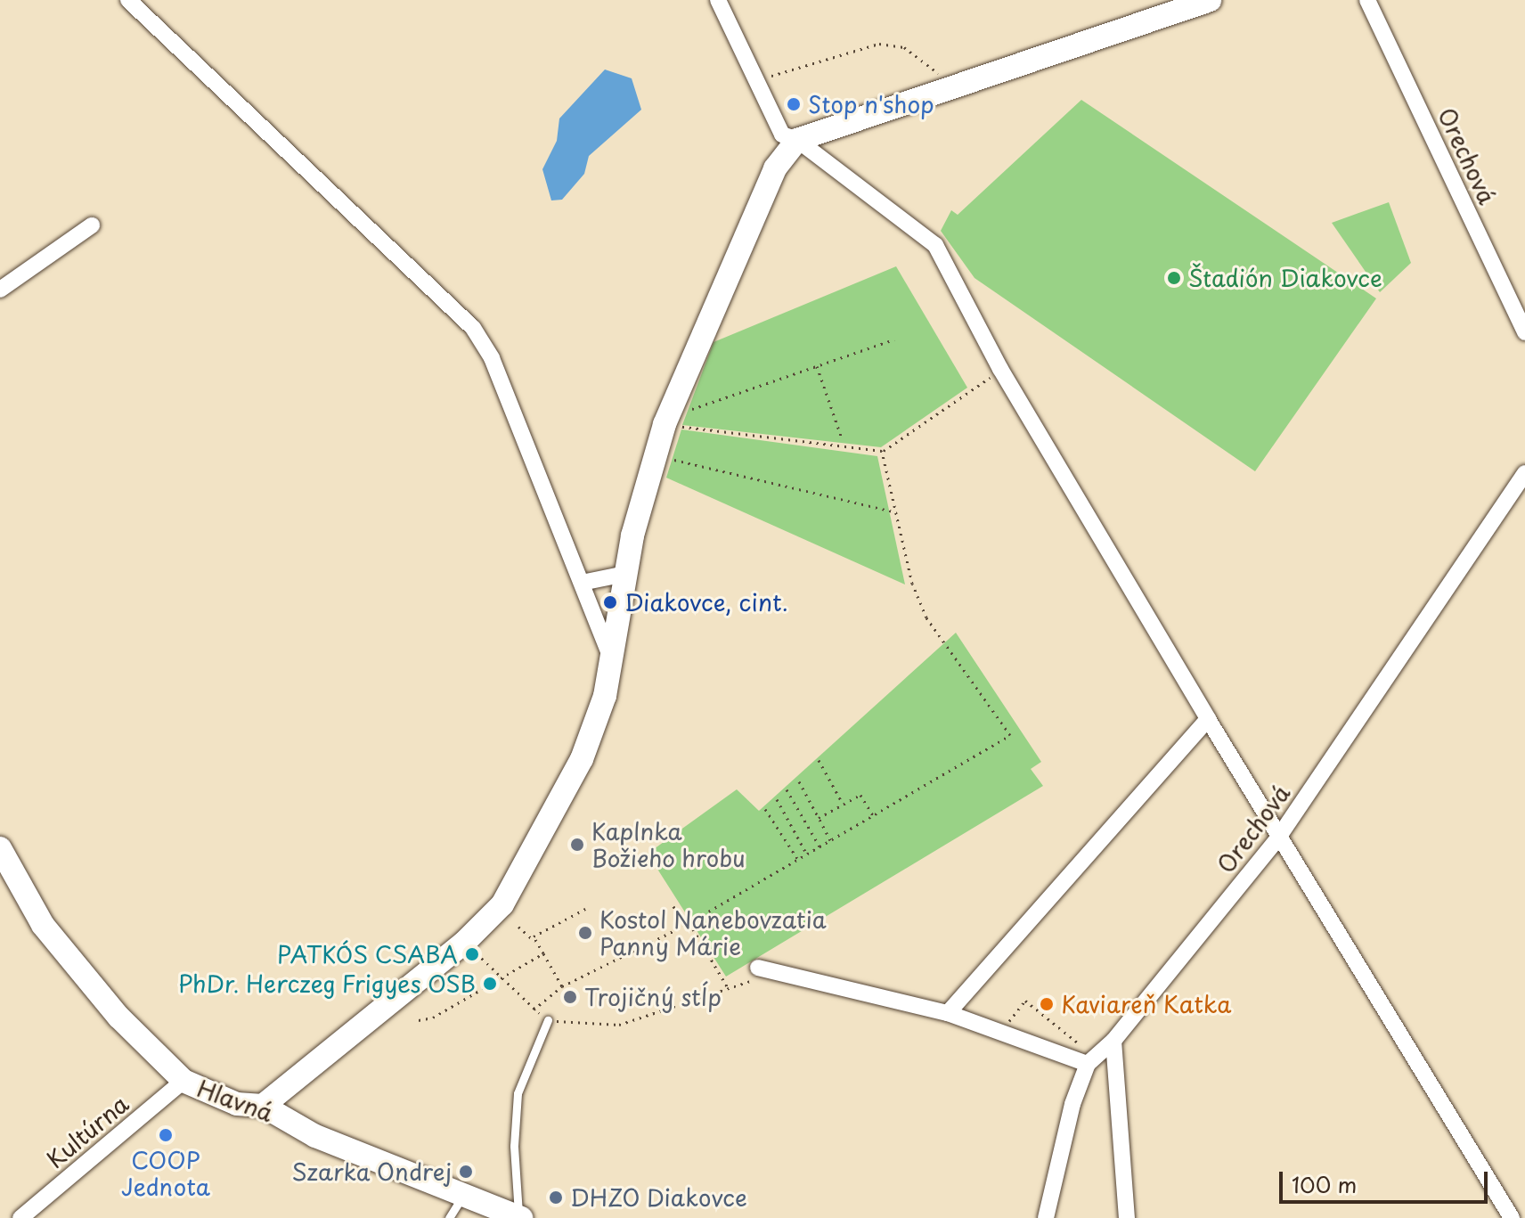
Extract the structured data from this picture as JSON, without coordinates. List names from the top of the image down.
{
  "streets": {
    "street": ["Orechová", "Hlavná", "Kultúrna"]
  },
  "crossings": [
    ["Hlavná", "Kultúrna"]
  ],
  "places": [
    "Stop n'shop",
    "Štadión Diakovce",
    "Diakovce, cint.",
    "Kaplnka Božieho hrobu",
    "Kostol Nanebovzatia Panny Márie",
    "PATKÓS CSABA",
    "PhDr. Herczeg Frigyes OSB",
    "Trojičný stĺp",
    "Kaviareň Katka",
    "COOP Jednota",
    "Szarka Ondrej",
    "DHZO Diakovce"
  ],
  "scale_bar": "100 m"
}
